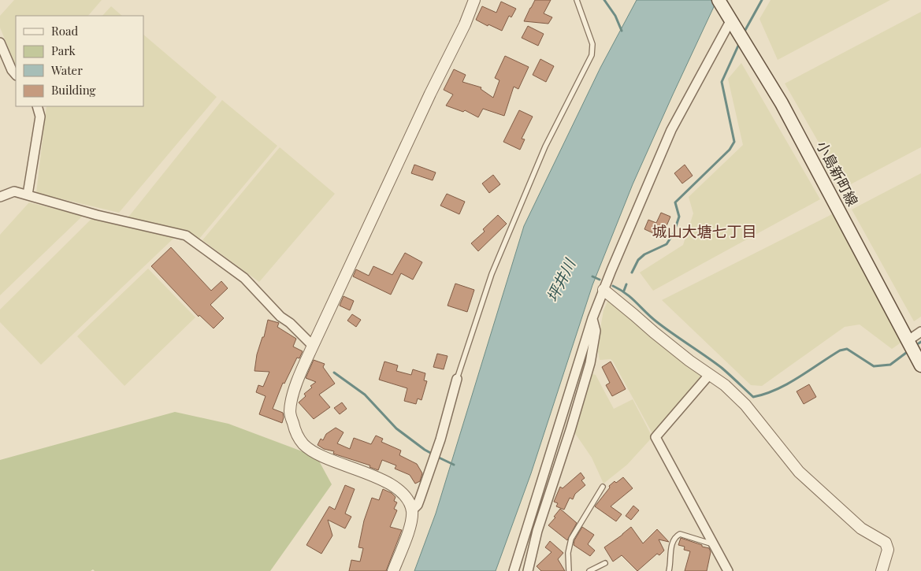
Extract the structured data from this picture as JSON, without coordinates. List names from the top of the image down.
{
  "streets": {
    "main road": ["小島新町線"]
  },
  "districts": ["城山大塘七丁目"],
  "water": ["坪井川"],
  "legend": [
    "Road",
    "Park",
    "Water",
    "Building"
  ]
}
